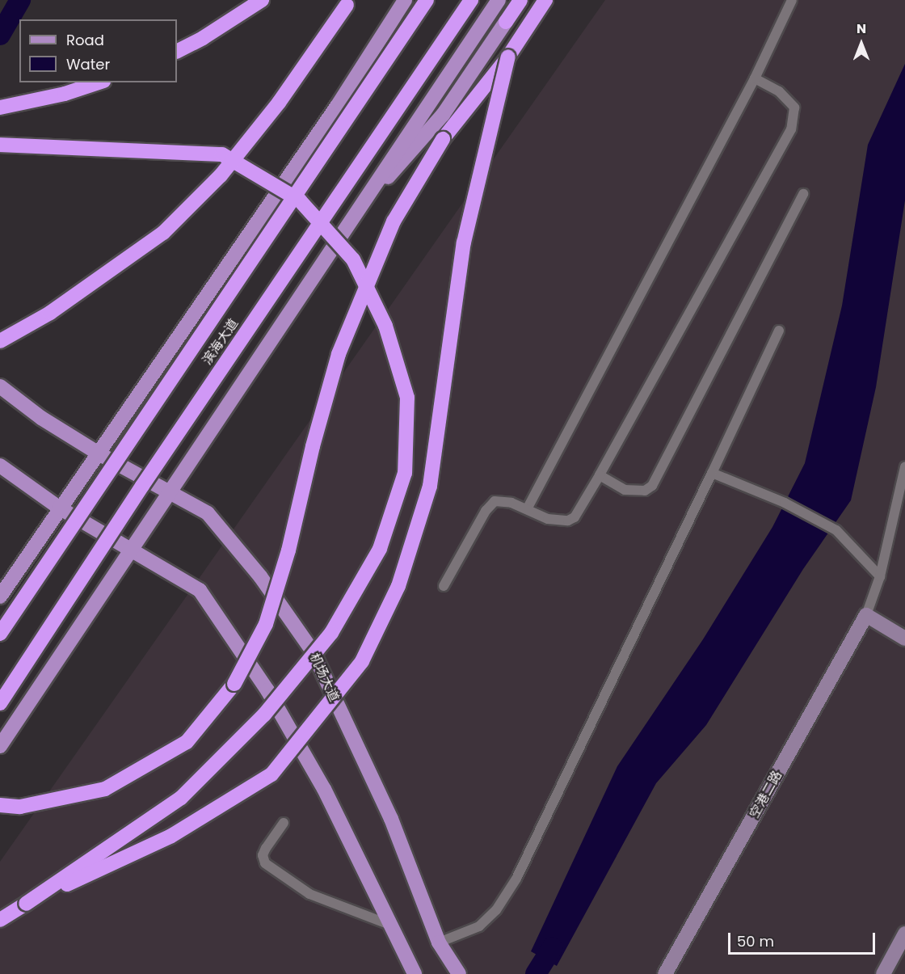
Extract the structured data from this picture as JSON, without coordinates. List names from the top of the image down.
{
  "streets": {
    "highway": ["滨海大道"],
    "main road": ["机场大道", "空港二路"]
  },
  "legend": ["Road", "Water"],
  "scale_bar": "50 m",
  "north": "top"
}
